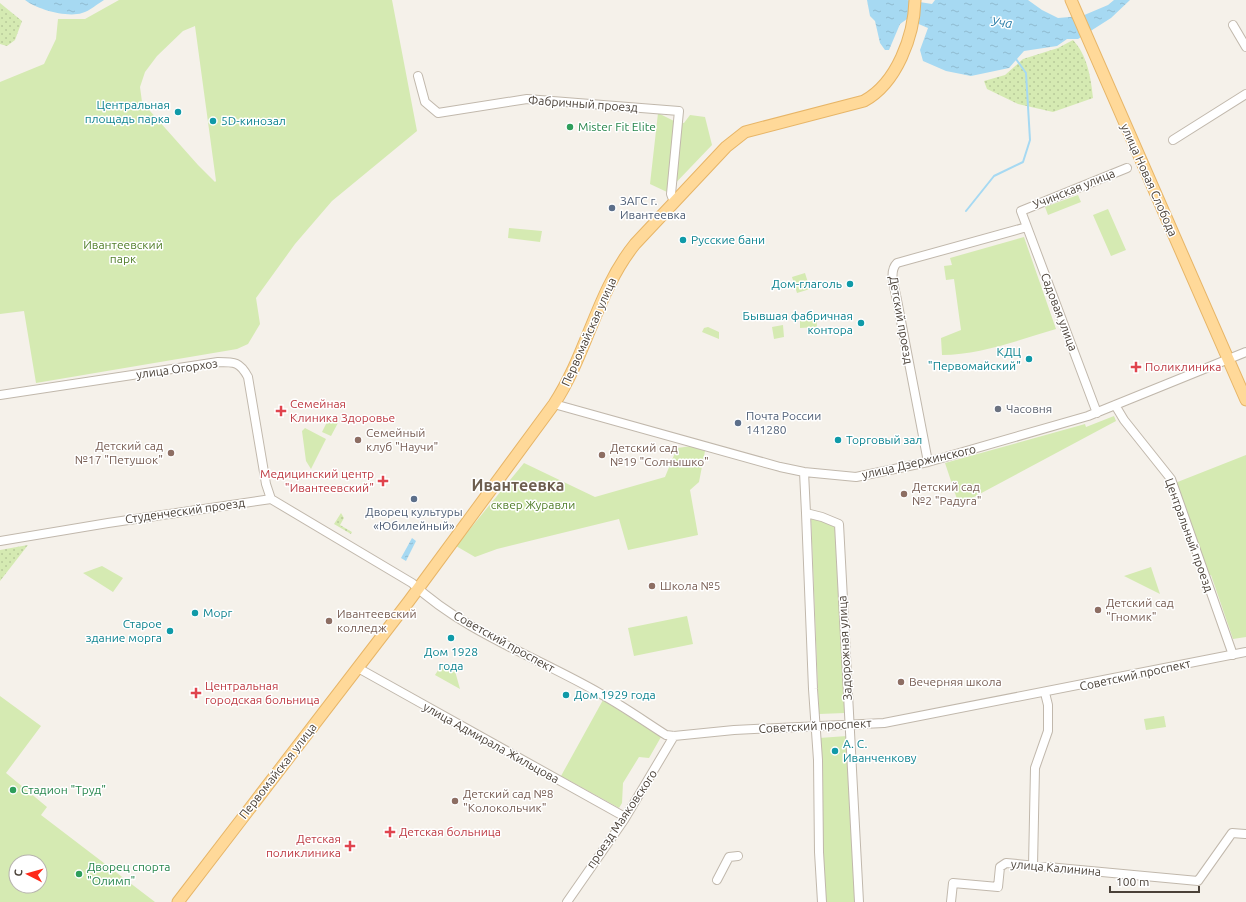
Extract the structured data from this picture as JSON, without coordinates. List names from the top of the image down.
{
  "streets": {
    "main road": ["улица Новая Слобода", "Первомайская улица"],
    "street": [
      "Фабричный проезд",
      "Учинская улица",
      "Садовая улица",
      "Детский проезд",
      "улица Огорхоз",
      "улица Дзержинского",
      "Студенческий проезд",
      "Центральный проезд",
      "Советский проспект",
      "Задорожная улица",
      "улица Адмирала Жильцова",
      "проезд Маяковского",
      "улица Калинина"
    ]
  },
  "crossings": [
    ["Фабричный проезд", "Первомайская улица"],
    ["улица Новая Слобода", "улица Дзержинского"],
    ["Учинская улица", "Садовая улица"],
    ["Садовая улица", "Детский проезд"],
    ["Садовая улица", "улица Дзержинского"],
    ["Детский проезд", "улица Дзержинского"],
    ["Первомайская улица", "улица Дзержинского"],
    ["Первомайская улица", "Советский проспект"],
    ["Первомайская улица", "улица Адмирала Жильцова"],
    ["улица Огорхоз", "Студенческий проезд"],
    ["улица Дзержинского", "Центральный проезд"],
    ["Центральный проезд", "Советский проспект"],
    ["Советский проспект", "Задорожная улица"],
    ["Советский проспект", "проезд Маяковского"],
    ["улица Адмирала Жильцова", "проезд Маяковского"]
  ],
  "districts": ["Ивантеевка"],
  "water": ["Уча"],
  "parks": ["Ивантеевский парк", "сквер Журавли"],
  "places": {
    "other": [
      "Центральная площадь парка",
      "5D-кинозал",
      "Mister Fit Elite",
      "ЗАГС г. Ивантеевка",
      "Русские бани",
      "Дом-глаголь",
      "Бывшая фабричная контора",
      "КДЦ \"Первомайский\"",
      "Часовня",
      "Почта России 141280",
      "Семейный клуб \"Научи\"",
      "Торговый зал",
      "Детский сад №17 \"Петушок\"",
      "Детский сад №19 \"Солнышко\"",
      "Детский сад №2 \"Радуга\"",
      "Дворец культуры «Юбилейный»",
      "Школа №5",
      "Детский сад \"Гномик\"",
      "Морг",
      "Ивантеевский колледж",
      "Старое здание морга",
      "Дом 1928 года",
      "Вечерняя школа",
      "Дом 1929 года",
      "А. С. Иванченкову",
      "Стадион \"Труд\"",
      "Детский сад №8 \"Колокольчик\"",
      "Дворец спорта \"Олимп\""
    ],
    "health": [
      "Поликлиника",
      "Семейная Клиника Здоровье",
      "Медицинский центр \"Ивантеевский\"",
      "Центральная городская больница",
      "Детская больница",
      "Детская поликлиника"
    ]
  },
  "scale_bar": "100 m",
  "north": "left"
}
